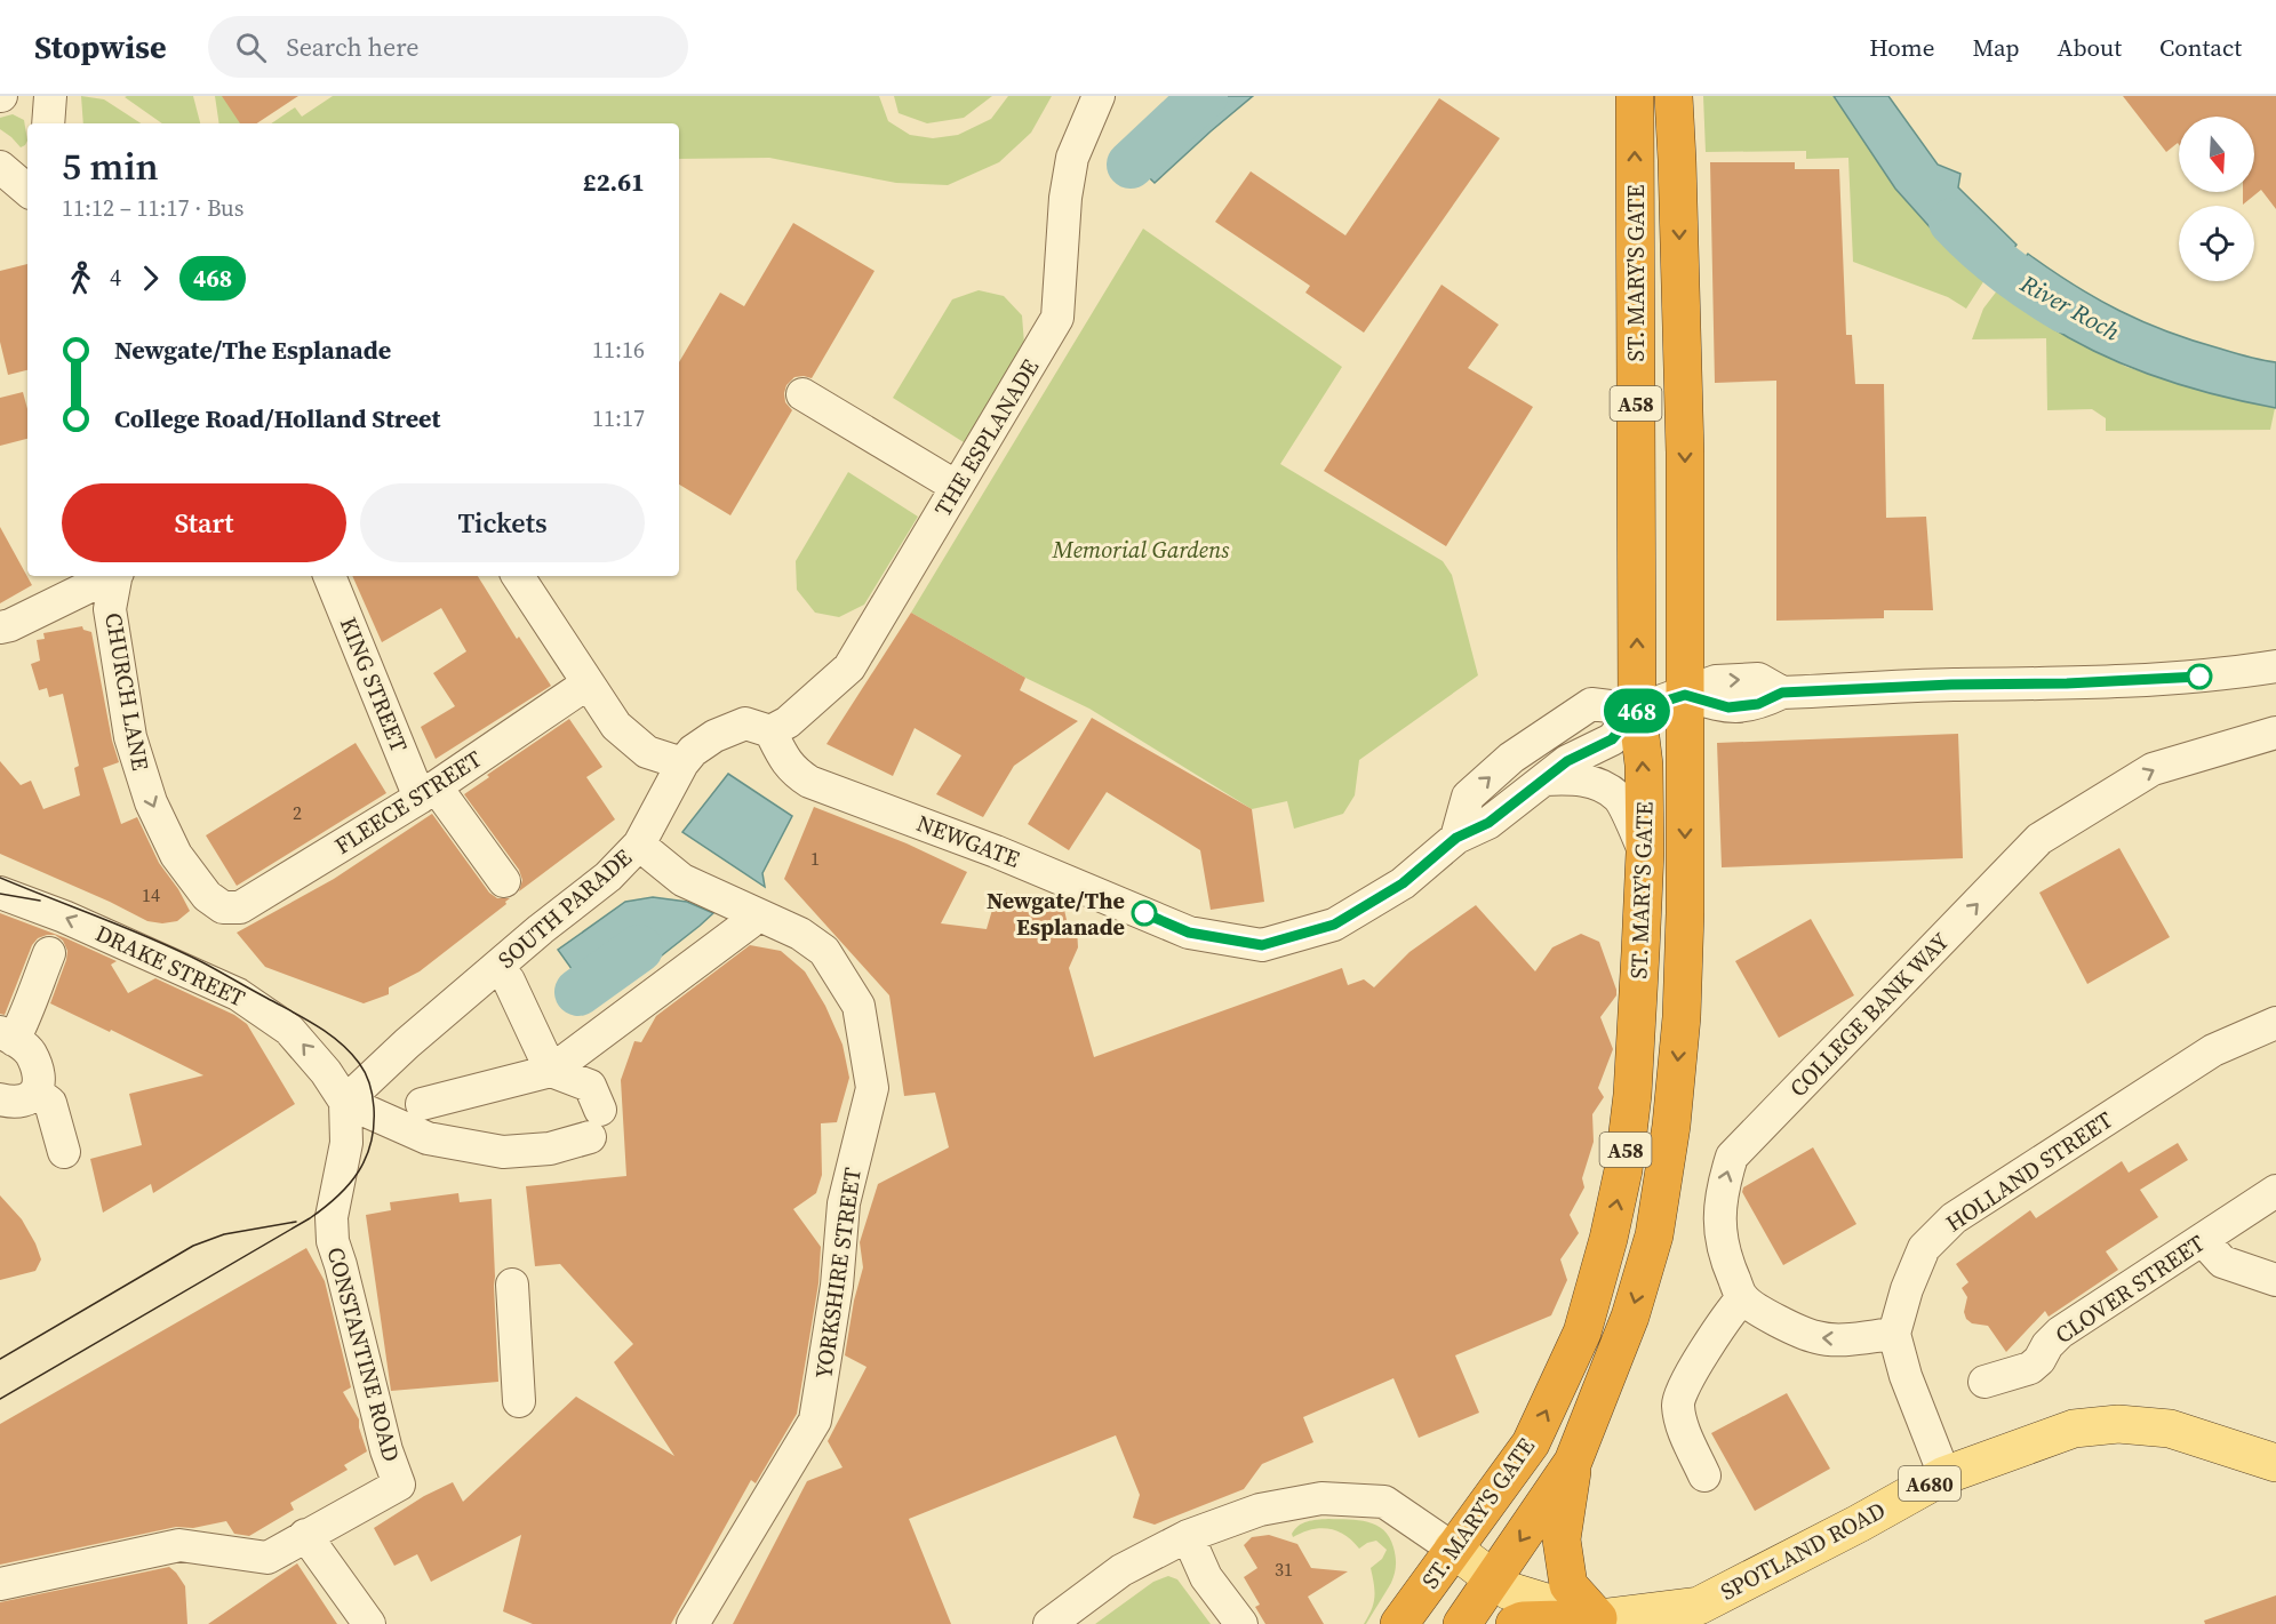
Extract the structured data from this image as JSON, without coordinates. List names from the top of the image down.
{
  "streets": {
    "highway": ["ST. MARY'S GATE", "A58"],
    "main road": ["A680", "SPOTLAND ROAD"],
    "street": [
      "THE ESPLANADE",
      "KING STREET",
      "CHURCH LANE",
      "FLEECE STREET",
      "NEWGATE",
      "SOUTH PARADE",
      "DRAKE STREET",
      "COLLEGE BANK WAY",
      "HOLLAND STREET",
      "YORKSHIRE STREET",
      "CLOVER STREET",
      "CONSTANTINE ROAD"
    ]
  },
  "crossings": [
    ["ST. MARY'S GATE", "A58"],
    ["ST. MARY'S GATE", "NEWGATE"],
    ["ST. MARY'S GATE", "SPOTLAND ROAD"],
    ["A58", "SPOTLAND ROAD"],
    ["THE ESPLANADE", "NEWGATE"],
    ["THE ESPLANADE", "SOUTH PARADE"],
    ["KING STREET", "FLEECE STREET"],
    ["CHURCH LANE", "FLEECE STREET"],
    ["NEWGATE", "SOUTH PARADE"],
    ["SOUTH PARADE", "DRAKE STREET"],
    ["SOUTH PARADE", "YORKSHIRE STREET"],
    ["SOUTH PARADE", "CONSTANTINE ROAD"],
    ["DRAKE STREET", "CONSTANTINE ROAD"]
  ],
  "one_way": ["CHURCH LANE", "DRAKE STREET", "COLLEGE BANK WAY"],
  "water": ["River Roch"],
  "parks": ["Memorial Gardens"],
  "places": ["Newgate/The Esplanade"],
  "lines": ["bus line 468"],
  "house_numbers": [
    "2",
    "1",
    "14",
    "31"
  ],
  "north": "bottom",
  "page": {
    "header": "Stopwise",
    "search": "Search here",
    "nav": [
      "Home",
      "Map",
      "About",
      "Contact"
    ],
    "on_map": "468",
    "heading": ["5 min", "11:12 – 11:17 · Bus", "£2.61"],
    "legs": ["4", "468"],
    "list": [
      {
        "name": "Newgate/The Esplanade",
        "value": "11:16"
      },
      {
        "name": "College Road/Holland Street",
        "value": "11:17"
      }
    ],
    "buttons": ["Start", "Tickets"]
  }
}
